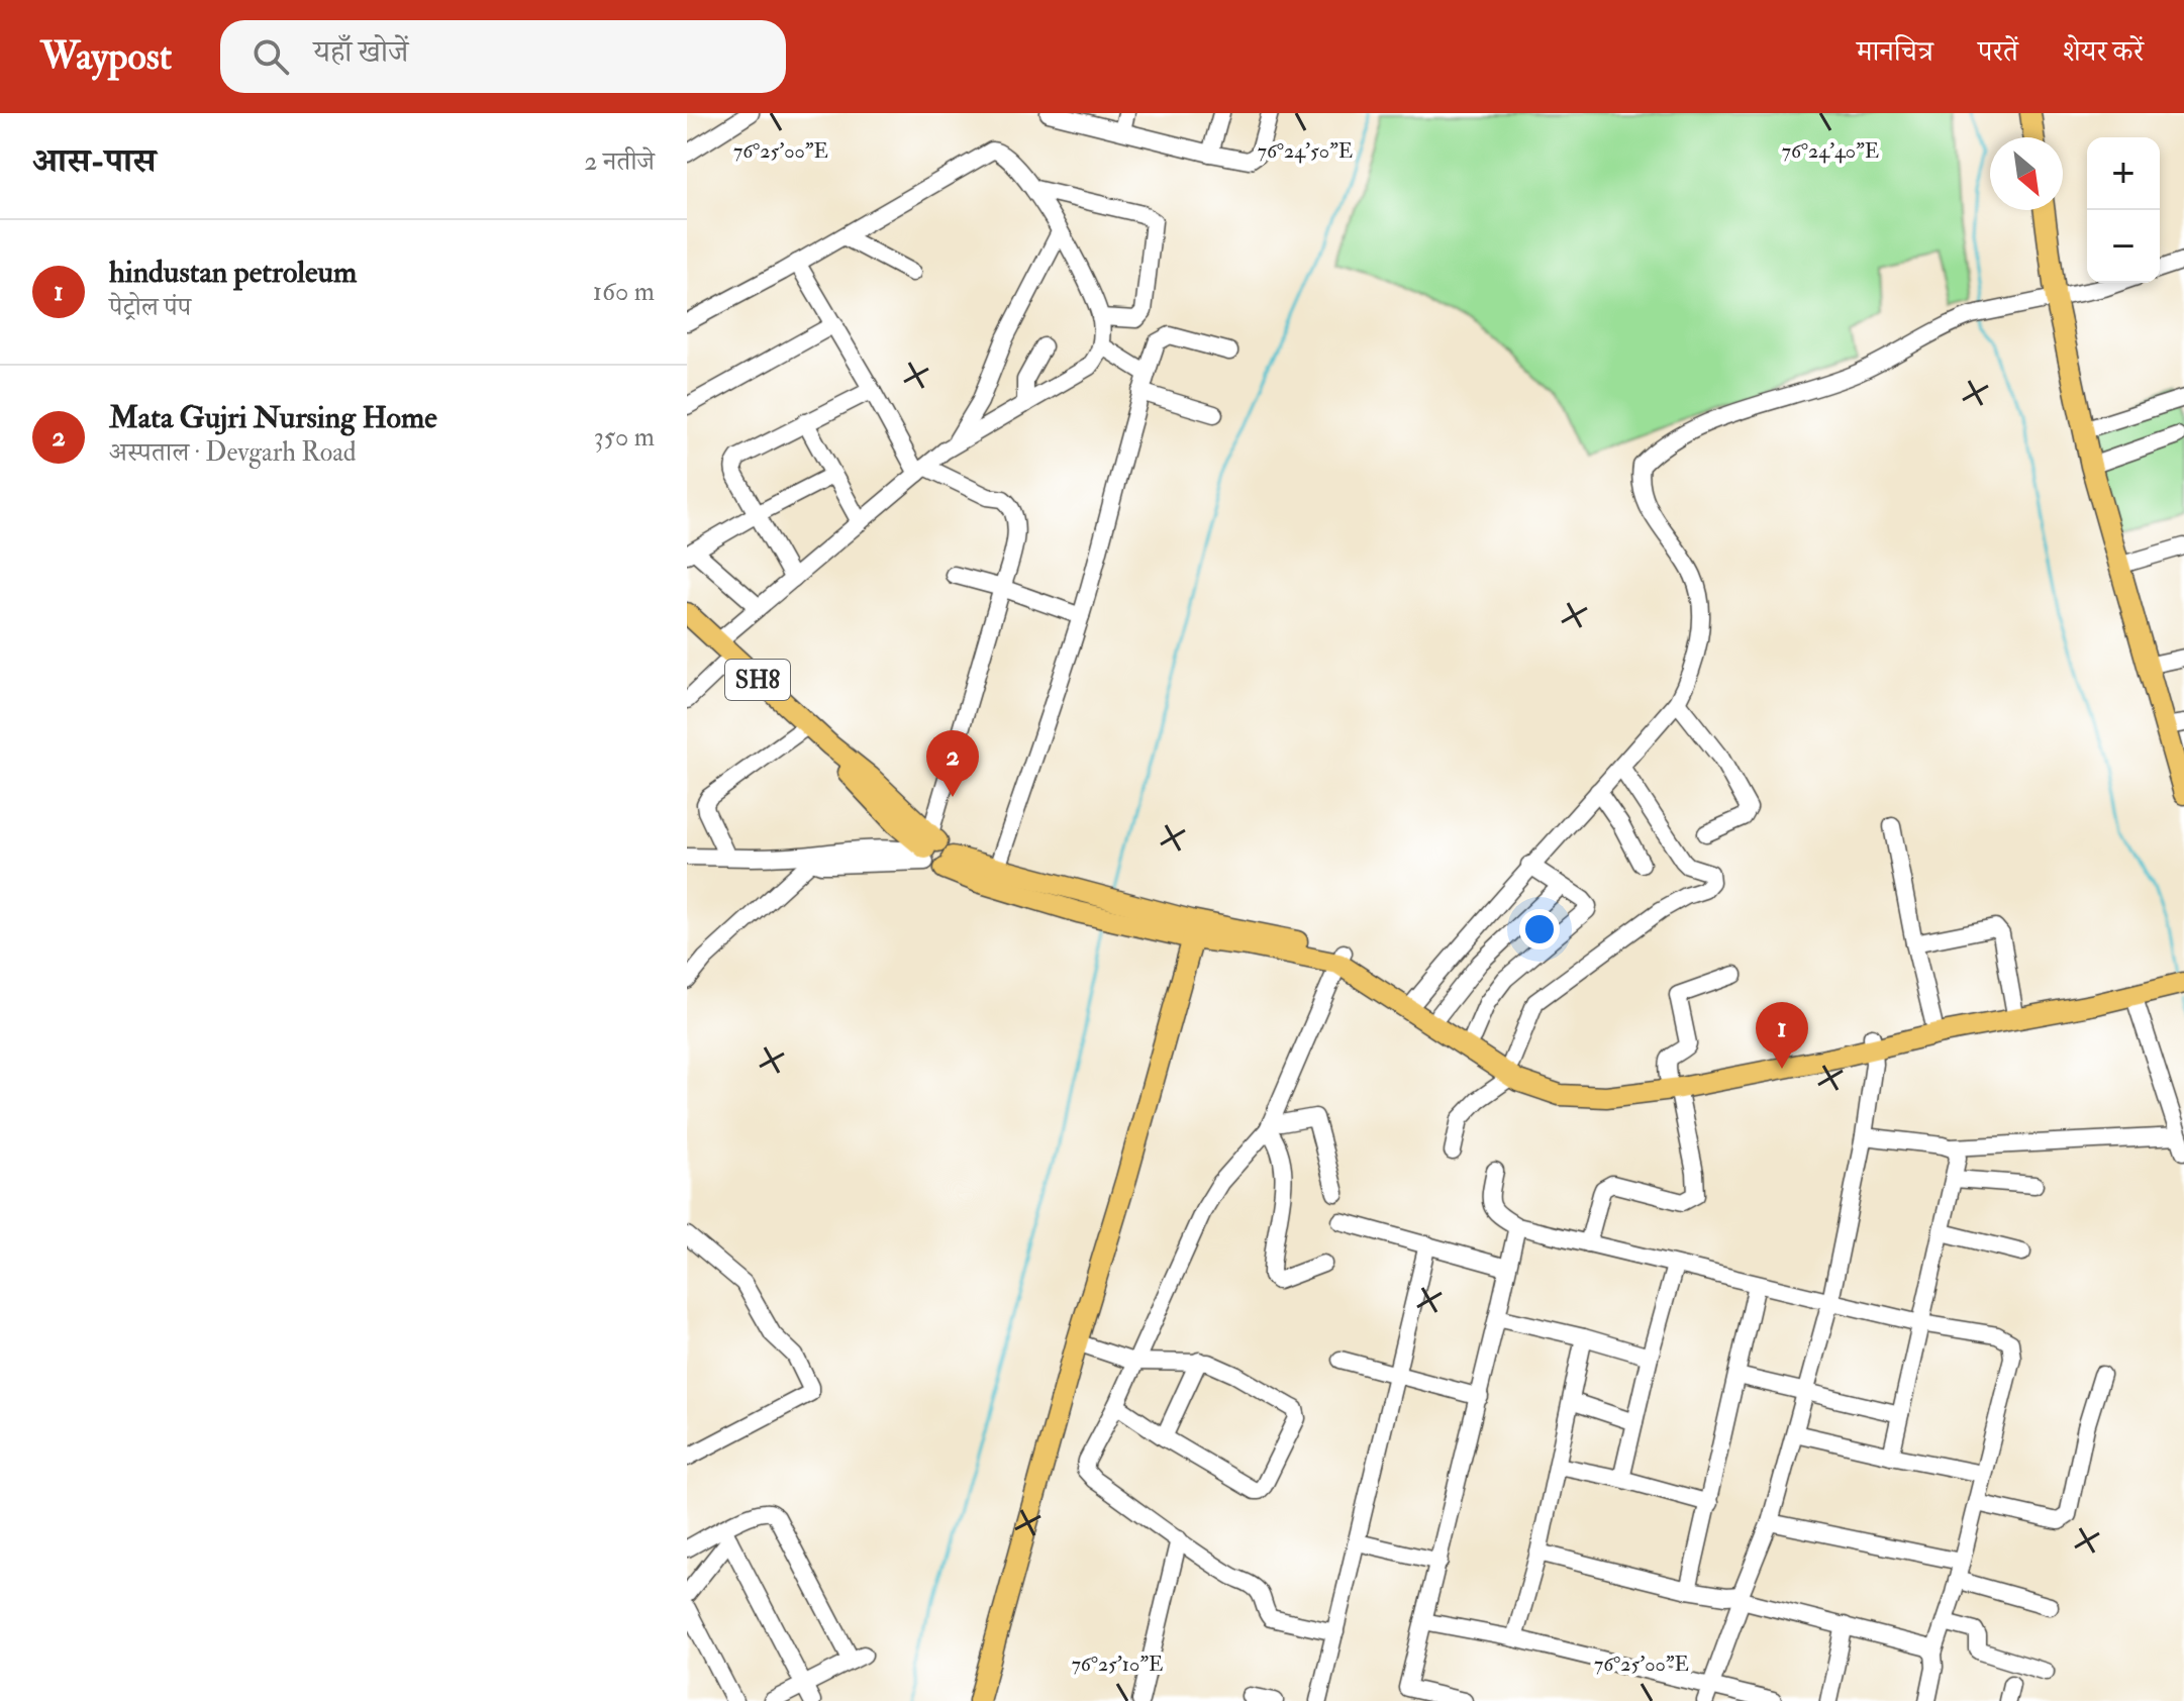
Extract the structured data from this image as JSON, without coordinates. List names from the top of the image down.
{
  "streets": {
    "main road": ["SH8"]
  },
  "north": "bottom right",
  "page": {
    "header": "Waypost",
    "search": "यहाँ खोजें",
    "nav": ["मानचित्र", "परतें", "शेयर करें"],
    "heading": ["आस-पास", "2 नतीजे"],
    "map_buttons": ["+", "−"],
    "list": [
      {
        "mark": "1",
        "name": "hindustan petroleum",
        "note": "पेट्रोल पंप",
        "value": "160 m"
      },
      {
        "mark": "2",
        "name": "Mata Gujri Nursing Home",
        "note": "अस्पताल · Devgarh Road",
        "value": "350 m"
      }
    ],
    "pins": ["2", "1"]
  },
  "coordinates": [
    "76°25'00\"E",
    "76°24'50\"E",
    "76°24'40\"E",
    "76°25'10\"E"
  ]
}
